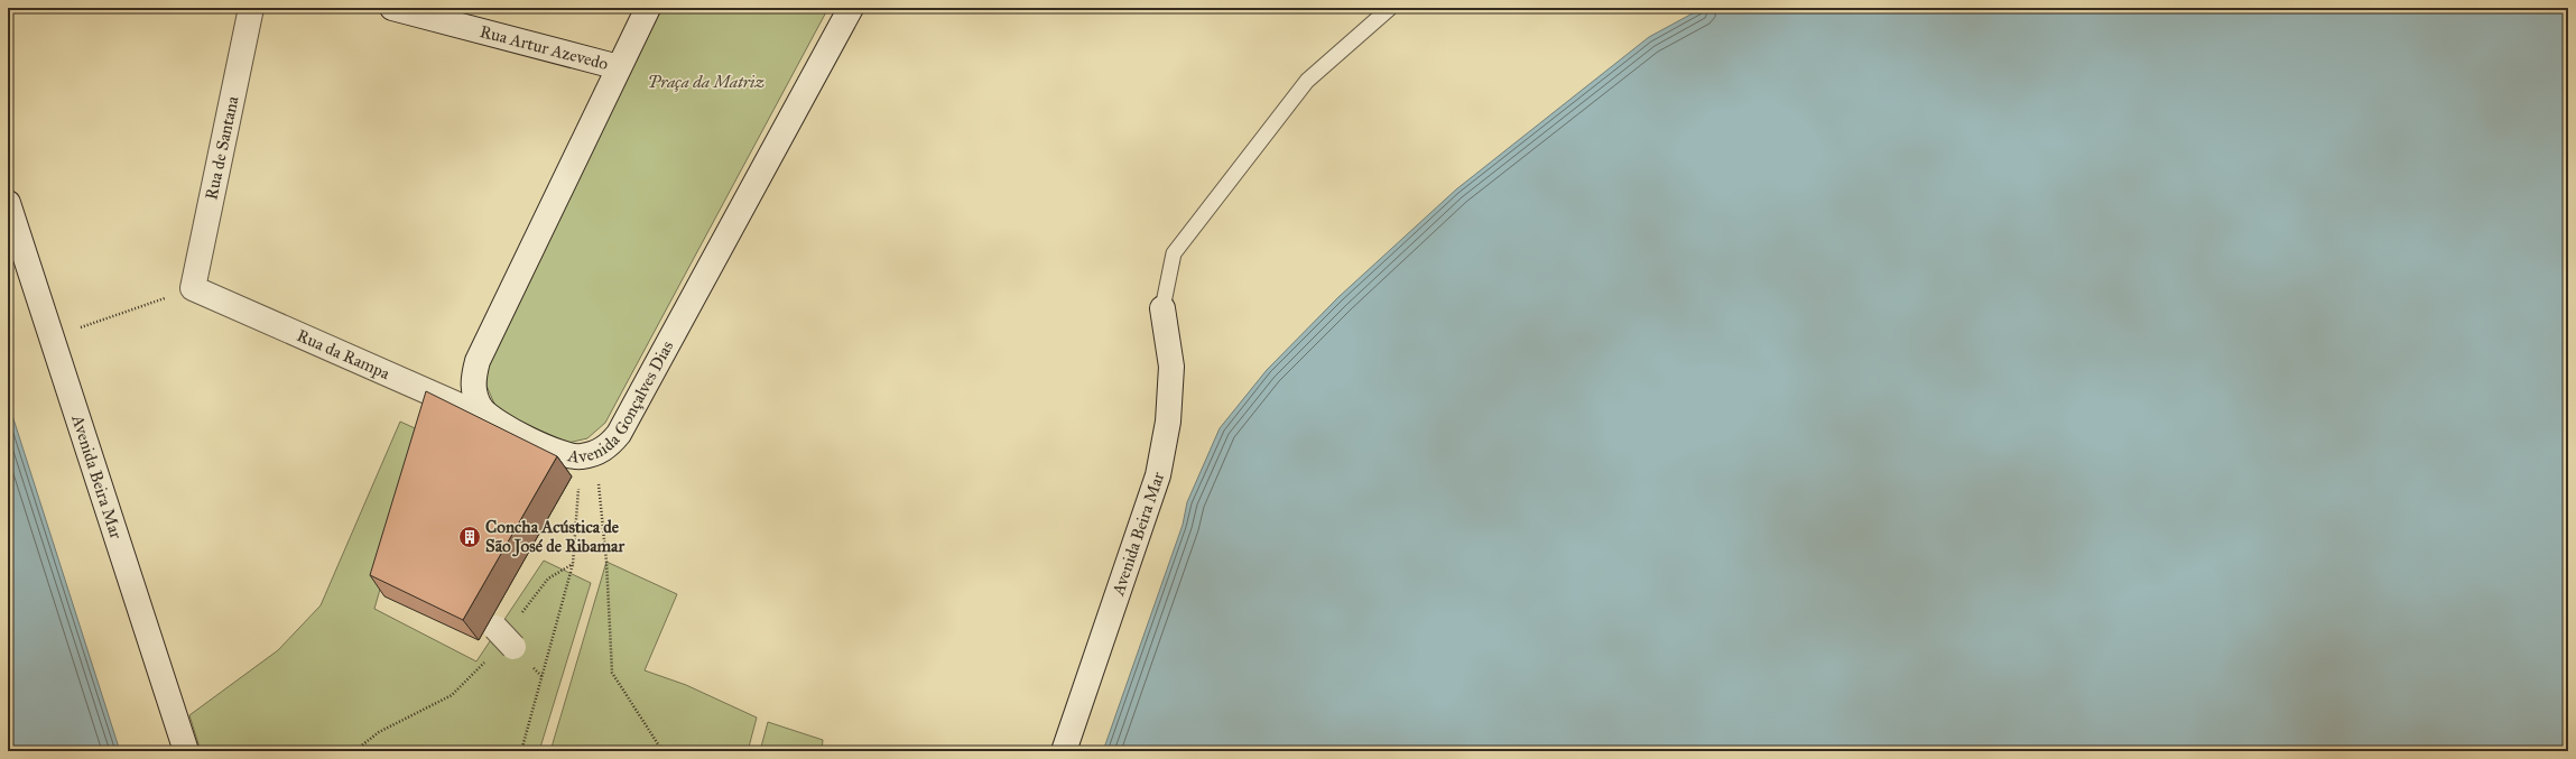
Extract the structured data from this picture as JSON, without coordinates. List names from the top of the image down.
{
  "streets": {
    "street": [
      "Rua Artur Azevedo",
      "Rua de Santana",
      "Rua da Rampa",
      "Avenida Gonçalves Dias",
      "Avenida Beira Mar"
    ]
  },
  "crossings": [
    ["Rua Artur Azevedo", "Avenida Gonçalves Dias"],
    ["Rua de Santana", "Rua da Rampa"],
    ["Rua da Rampa", "Avenida Gonçalves Dias"]
  ],
  "parks": ["Praça da Matriz"],
  "places": {
    "building": ["Concha Acústica de São José de Ribamar"]
  }
}
